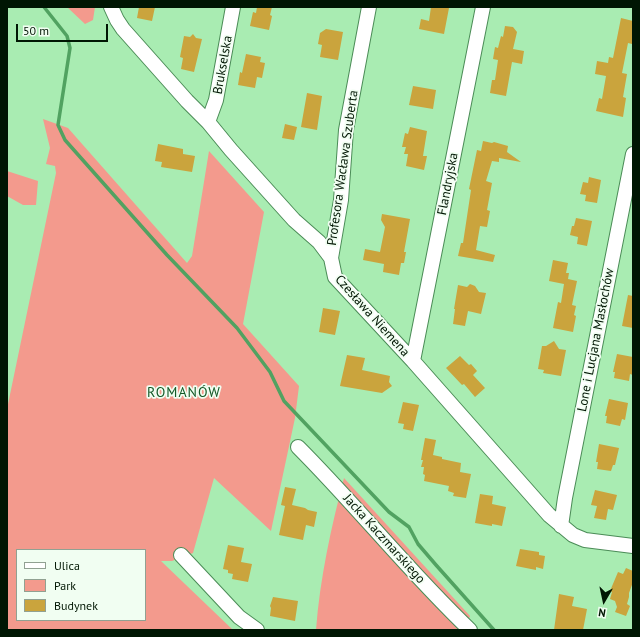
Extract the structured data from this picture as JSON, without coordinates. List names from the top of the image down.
{
  "streets": {
    "street": [
      "Brukselska",
      "Profesora Wacława Szuberta",
      "Flandryjska",
      "Czesława Niemena",
      "Lone i Lucjana Masłochów",
      "Jacka Kaczmarskiego"
    ]
  },
  "crossings": [
    ["Brukselska", "Czesława Niemena"],
    ["Profesora Wacława Szuberta", "Czesława Niemena"],
    ["Flandryjska", "Czesława Niemena"],
    ["Czesława Niemena", "Lone i Lucjana Masłochów"]
  ],
  "districts": ["ROMANÓW"],
  "legend": ["Ulica", "Park", "Budynek"],
  "scale_bar": "50 m",
  "north": "bottom"
}
